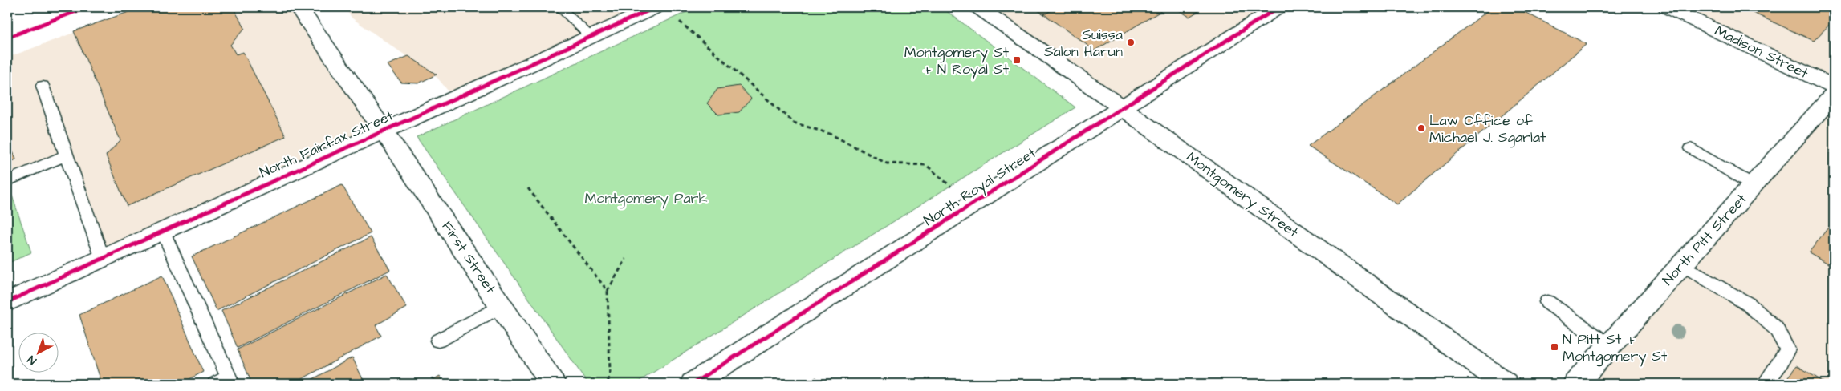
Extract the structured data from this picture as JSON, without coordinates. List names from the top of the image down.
{
  "streets": {
    "street": [
      "Madison Street",
      "North Fairfax Street",
      "North Royal Street",
      "Montgomery Street",
      "North Pitt Street",
      "First Street"
    ]
  },
  "crossings": [
    ["North Fairfax Street", "First Street"],
    ["North Royal Street", "Montgomery Street"]
  ],
  "parks": ["Montgomery Park"],
  "places": {
    "other": ["Suissa Salon Harun", "Law Office of Michael J. Sgarlat"],
    "transit": ["Montgomery St + N Royal St", "N Pitt St + Montgomery St"]
  },
  "north": "bottom left"
}
